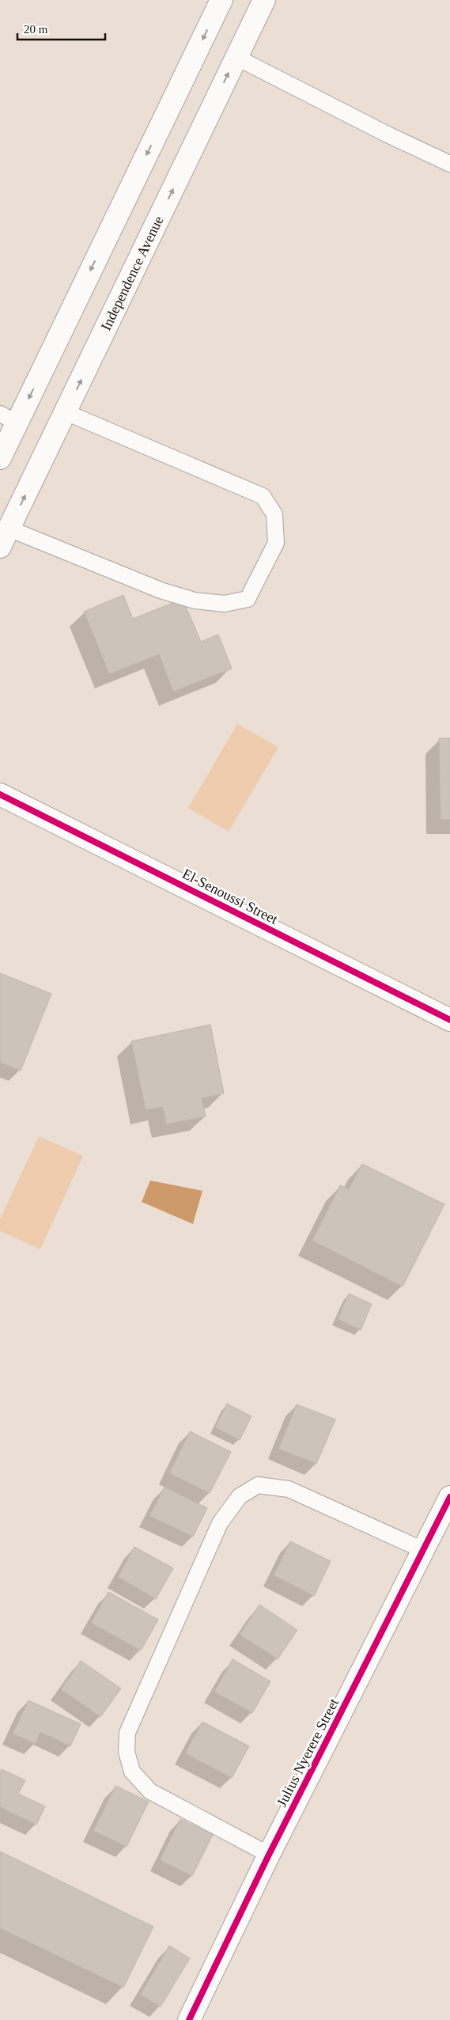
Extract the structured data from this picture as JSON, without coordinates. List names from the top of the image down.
{
  "streets": {
    "main road": ["Independence Avenue", "El-Senoussi Street", "Julius Nyerere Street"]
  },
  "scale_bar": "20 m"
}
